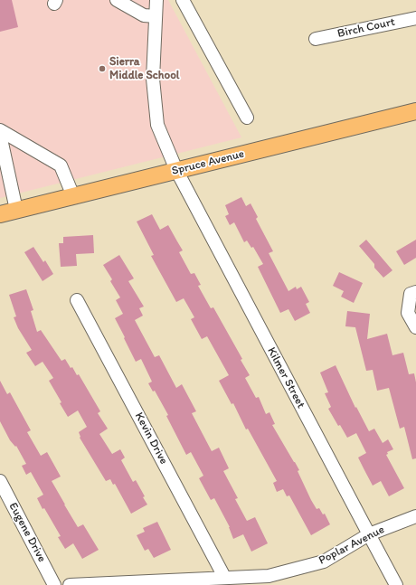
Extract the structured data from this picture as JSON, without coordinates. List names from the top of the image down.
{
  "streets": {
    "main road": ["Spruce Avenue"],
    "street": [
      "Birch Court",
      "Kilmer Street",
      "Kevin Drive",
      "Eugene Drive",
      "Poplar Avenue"
    ]
  },
  "crossings": [
    ["Spruce Avenue", "Kilmer Street"],
    ["Kilmer Street", "Poplar Avenue"],
    ["Kevin Drive", "Poplar Avenue"]
  ],
  "places": ["Sierra Middle School"]
}
